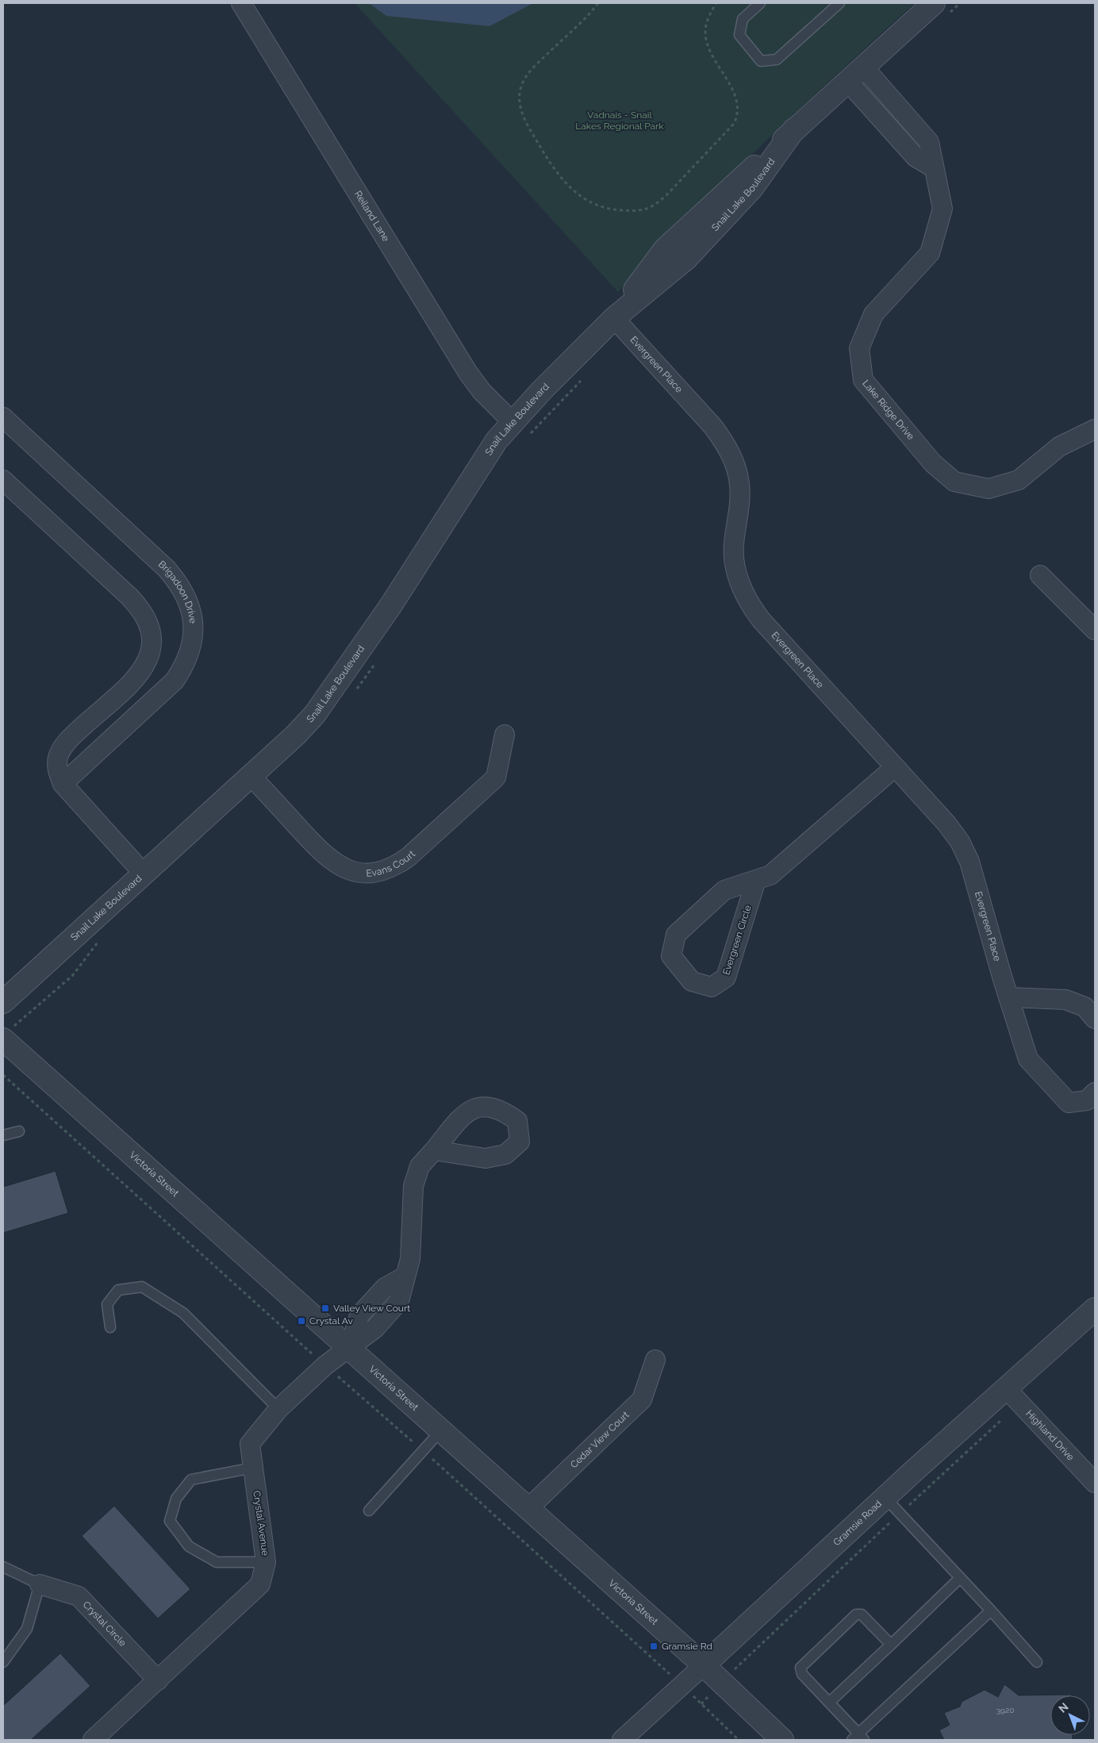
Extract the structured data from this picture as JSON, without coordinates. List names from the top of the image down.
{
  "streets": {
    "street": [
      "Snail Lake Boulevard",
      "Reiland Lane",
      "Evergreen Place",
      "Lake Ridge Drive",
      "Brigadoon Drive",
      "Evans Court",
      "Evergreen Circle",
      "Victoria Street",
      "Highland Drive",
      "Cedar View Court",
      "Crystal Avenue",
      "Gramsie Road",
      "Crystal Circle"
    ]
  },
  "crossings": [
    ["Snail Lake Boulevard", "Reiland Lane"],
    ["Snail Lake Boulevard", "Evergreen Place"],
    ["Snail Lake Boulevard", "Lake Ridge Drive"],
    ["Snail Lake Boulevard", "Evans Court"],
    ["Evergreen Place", "Evergreen Circle"],
    ["Victoria Street", "Cedar View Court"],
    ["Victoria Street", "Crystal Avenue"],
    ["Victoria Street", "Gramsie Road"],
    ["Highland Drive", "Gramsie Road"],
    ["Crystal Avenue", "Crystal Circle"]
  ],
  "parks": ["Vadnais - Snail Lakes Regional Park"],
  "places": {
    "transit": ["Valley View Court", "Crystal Av", "Gramsie Rd"]
  },
  "house_numbers": ["3920"],
  "north": "top left"
}
